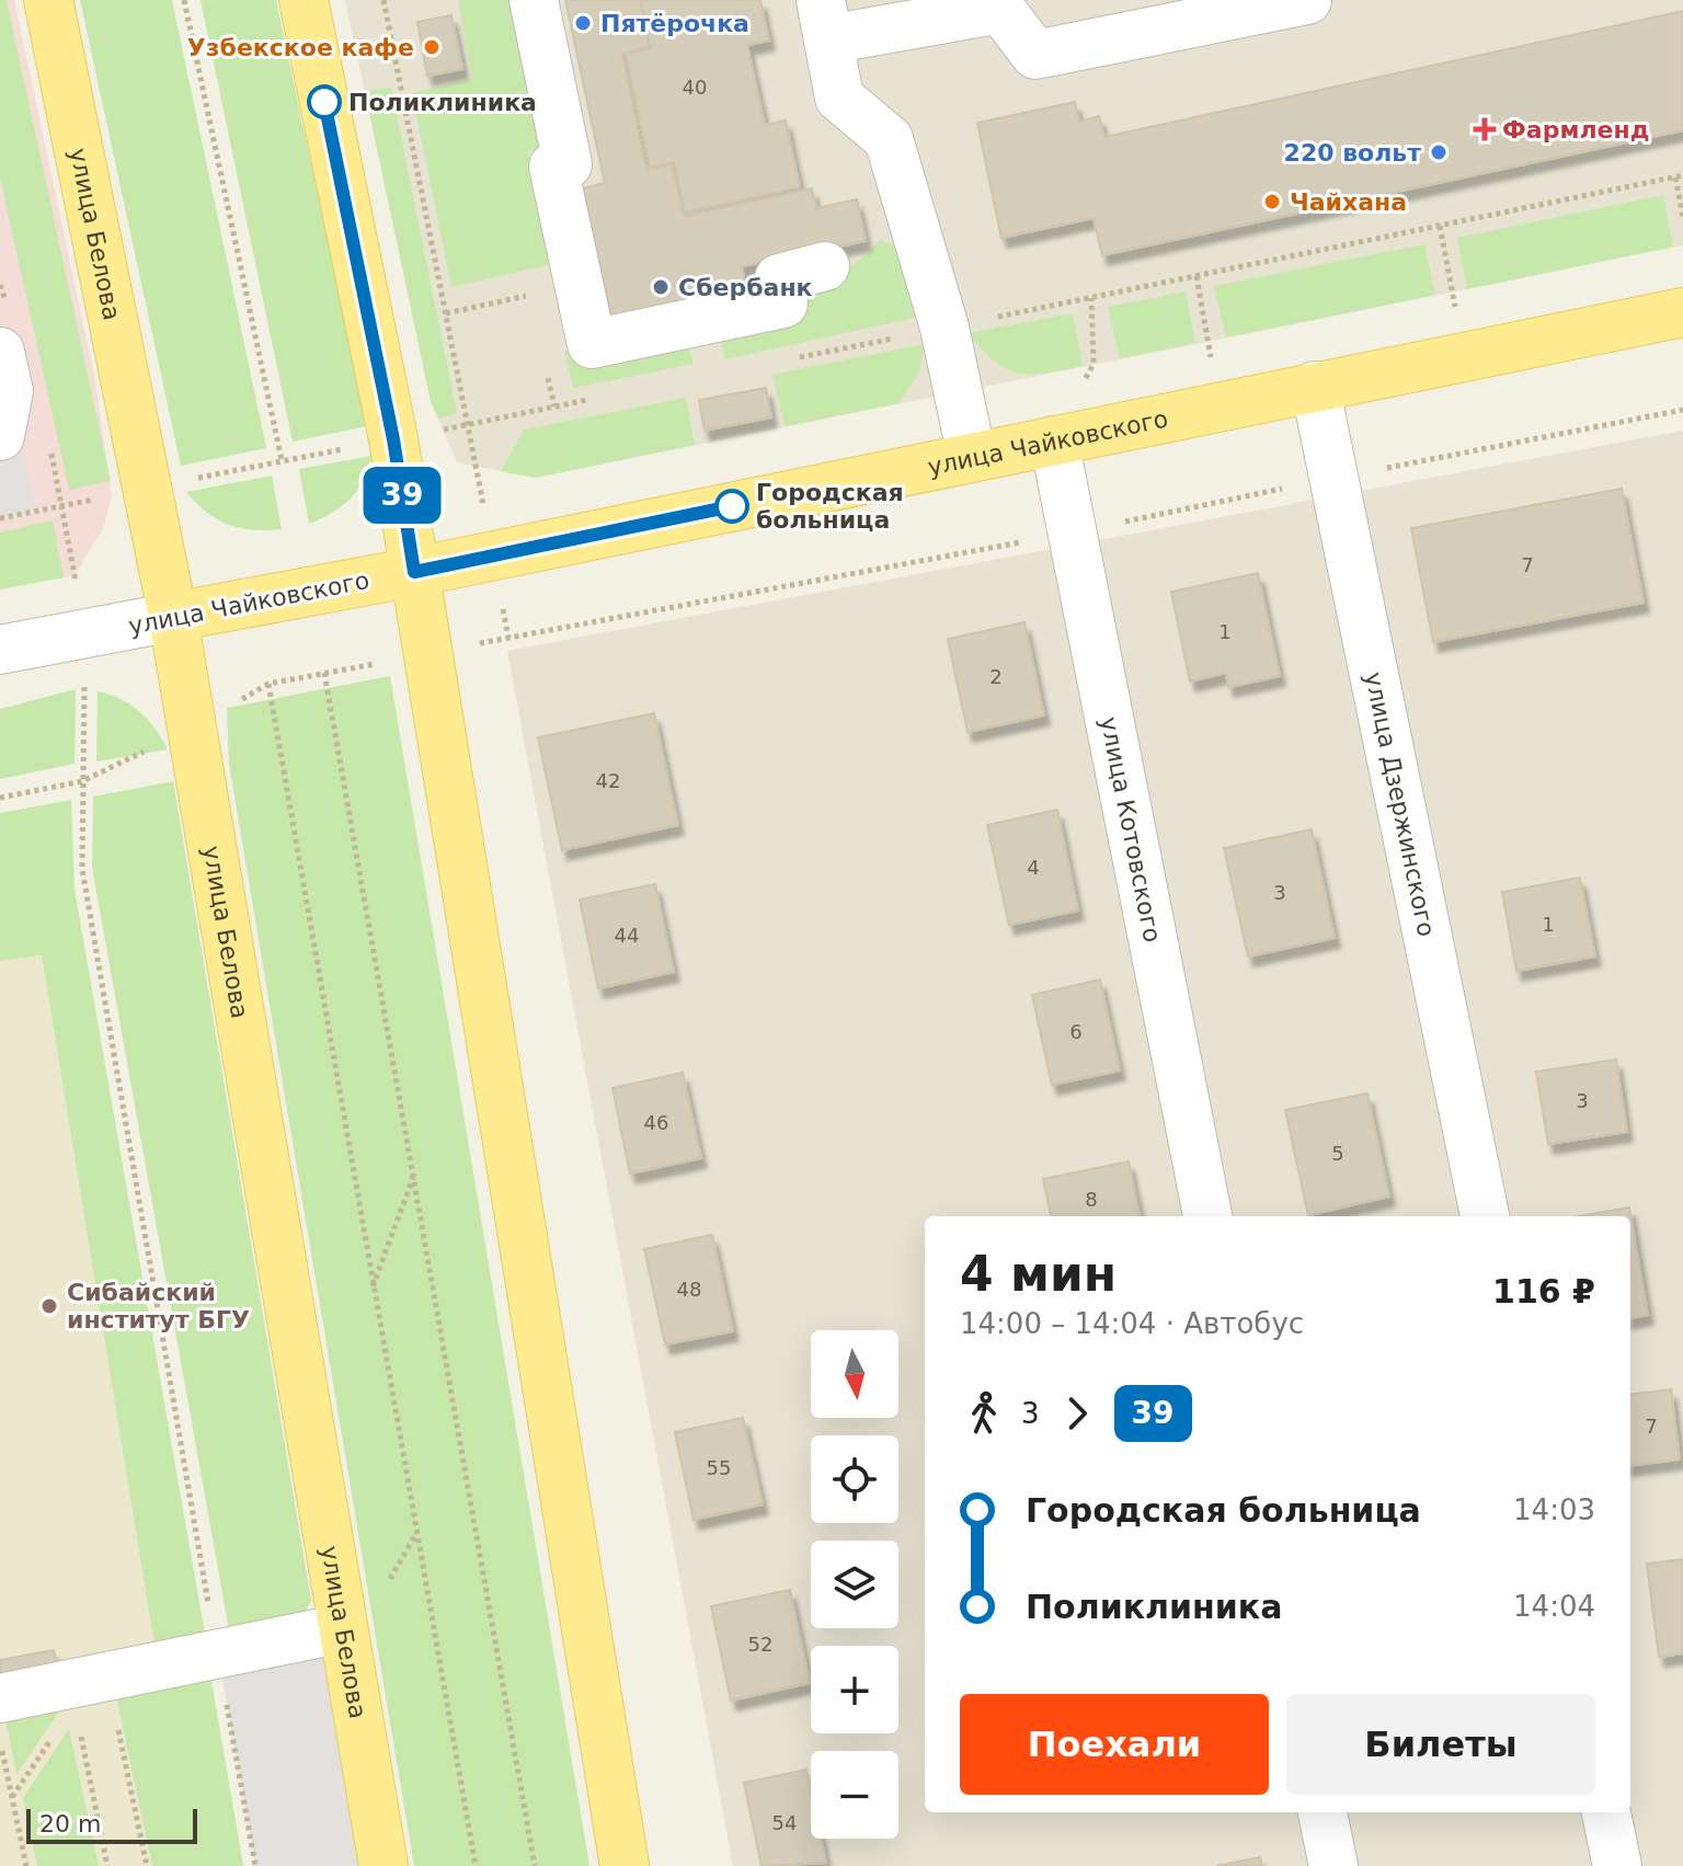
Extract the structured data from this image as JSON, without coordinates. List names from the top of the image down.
{
  "streets": {
    "main road": ["улица Белова", "улица Чайковского"],
    "street": ["улица Дзержинского", "улица Котовского"]
  },
  "crossings": [
    ["улица Белова", "улица Чайковского"],
    ["улица Чайковского", "улица Дзержинского"],
    ["улица Чайковского", "улица Котовского"]
  ],
  "places": {
    "other": [
      "Пятёрочка",
      "Узбекское кафе",
      "Поликлиника",
      "220 вольт",
      "Чайхана",
      "Сбербанк",
      "Городская больница",
      "Сибайский институт БГУ"
    ],
    "health": ["Фармленд"]
  },
  "lines": ["bus line 39"],
  "house_numbers": [
    "40",
    "7",
    "1",
    "2",
    "42",
    "4",
    "3",
    "1",
    "44",
    "6",
    "3",
    "46",
    "5",
    "8",
    "48",
    "7",
    "55",
    "52",
    "54"
  ],
  "scale_bar": "20 m",
  "north": "bottom",
  "page": {
    "on_map": "39",
    "heading": ["4 мин", "14:00 – 14:04 · Автобус", "116 ₽"],
    "map_buttons": ["+", "−"],
    "legs": ["3", "39"],
    "list": [
      {
        "name": "Городская больница",
        "value": "14:03"
      },
      {
        "name": "Поликлиника",
        "value": "14:04"
      }
    ],
    "buttons": ["Поехали", "Билеты"],
    "scale": "20 m"
  }
}
